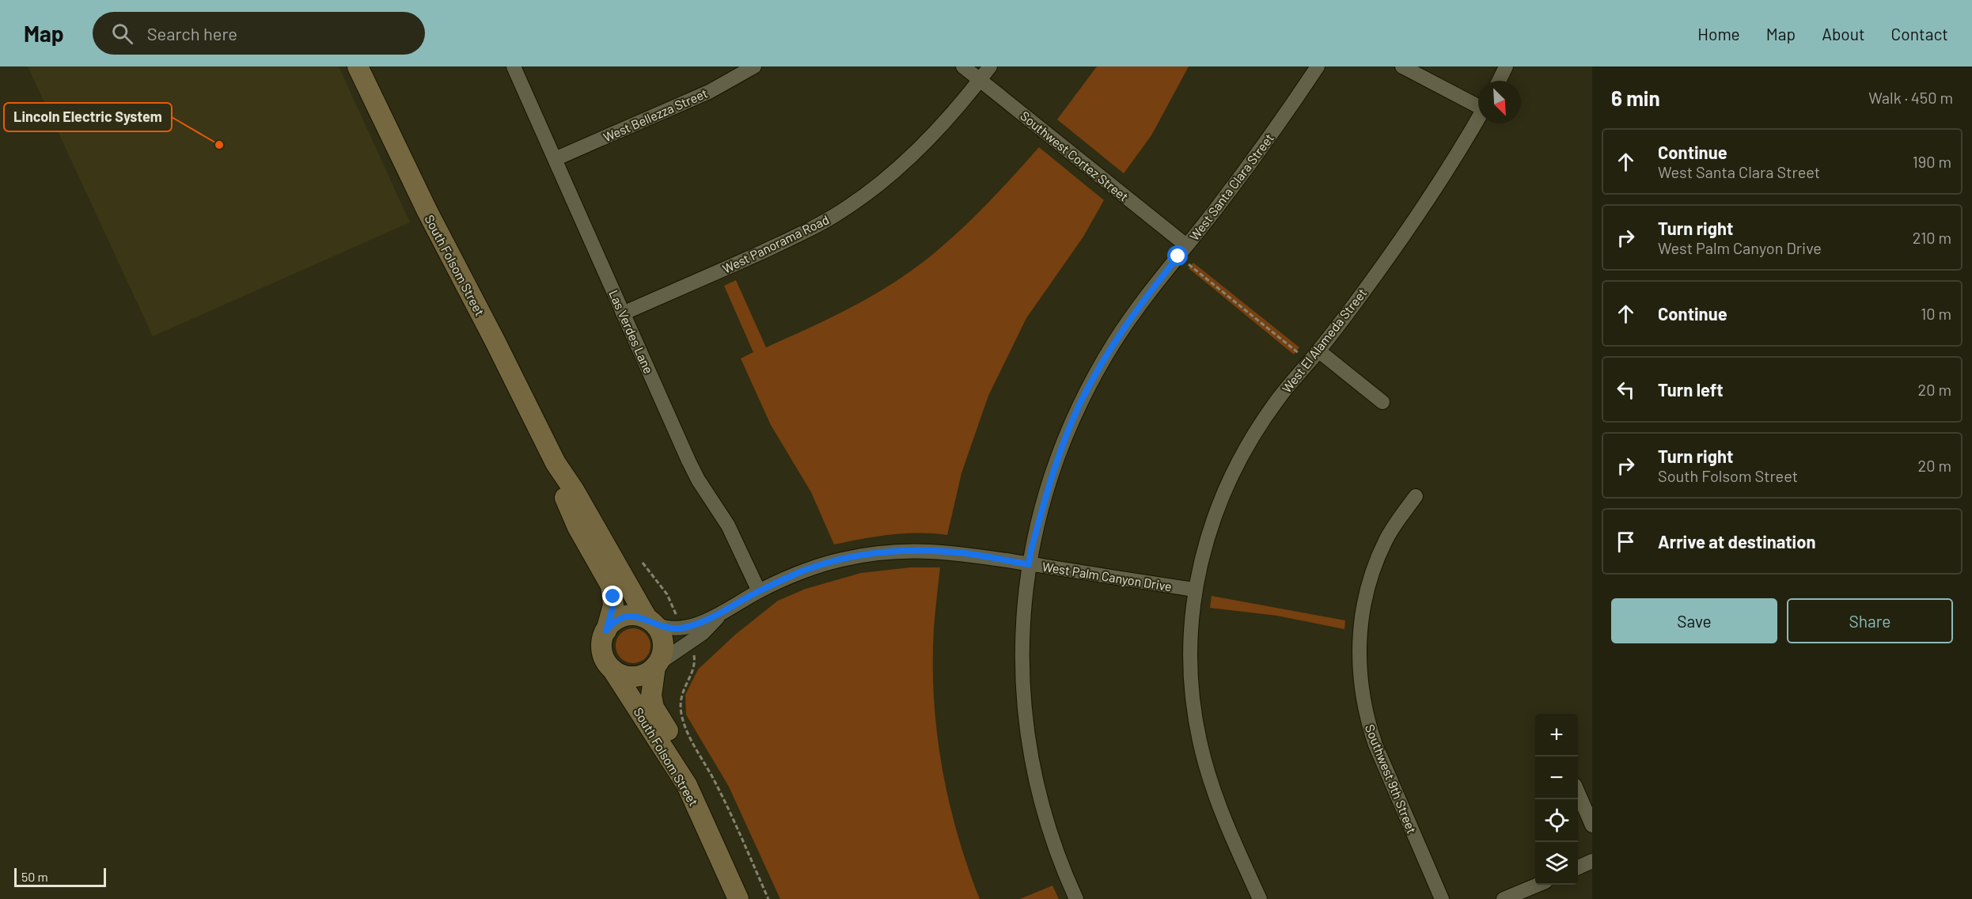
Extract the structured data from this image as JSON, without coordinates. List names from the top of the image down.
{
  "streets": {
    "street": [
      "West Bellezza Street",
      "Southwest Cortez Street",
      "West Santa Clara Street",
      "West Panorama Road",
      "South Folsom Street",
      "Las Verdes Lane",
      "West El Alameda Street",
      "West Palm Canyon Drive",
      "Southwest 9th Street"
    ]
  },
  "crossings": [
    ["West Bellezza Street", "Las Verdes Lane"],
    ["Southwest Cortez Street", "West Santa Clara Street"],
    ["Southwest Cortez Street", "West Panorama Road"],
    ["West Santa Clara Street", "West Palm Canyon Drive"],
    ["West Panorama Road", "Las Verdes Lane"],
    ["South Folsom Street", "West Palm Canyon Drive"],
    ["Las Verdes Lane", "West Palm Canyon Drive"],
    ["West El Alameda Street", "West Palm Canyon Drive"]
  ],
  "places": ["Lincoln Electric System"],
  "scale_bar": "50 m",
  "north": "bottom right",
  "page": {
    "header": "Map",
    "search": "Search here",
    "nav": [
      "Home",
      "Map",
      "About",
      "Contact"
    ],
    "heading": ["6 min", "Walk · 450 m"],
    "list": [
      ["Continue", "West Santa Clara Street", "190 m"],
      ["Turn right", "West Palm Canyon Drive", "210 m"],
      ["Continue", "10 m"],
      ["Turn left", "20 m"],
      ["Turn right", "South Folsom Street", "20 m"],
      "Arrive at destination"
    ],
    "buttons": ["Save", "Share"],
    "map_buttons": ["+", "−"],
    "scale": "50 m"
  }
}
